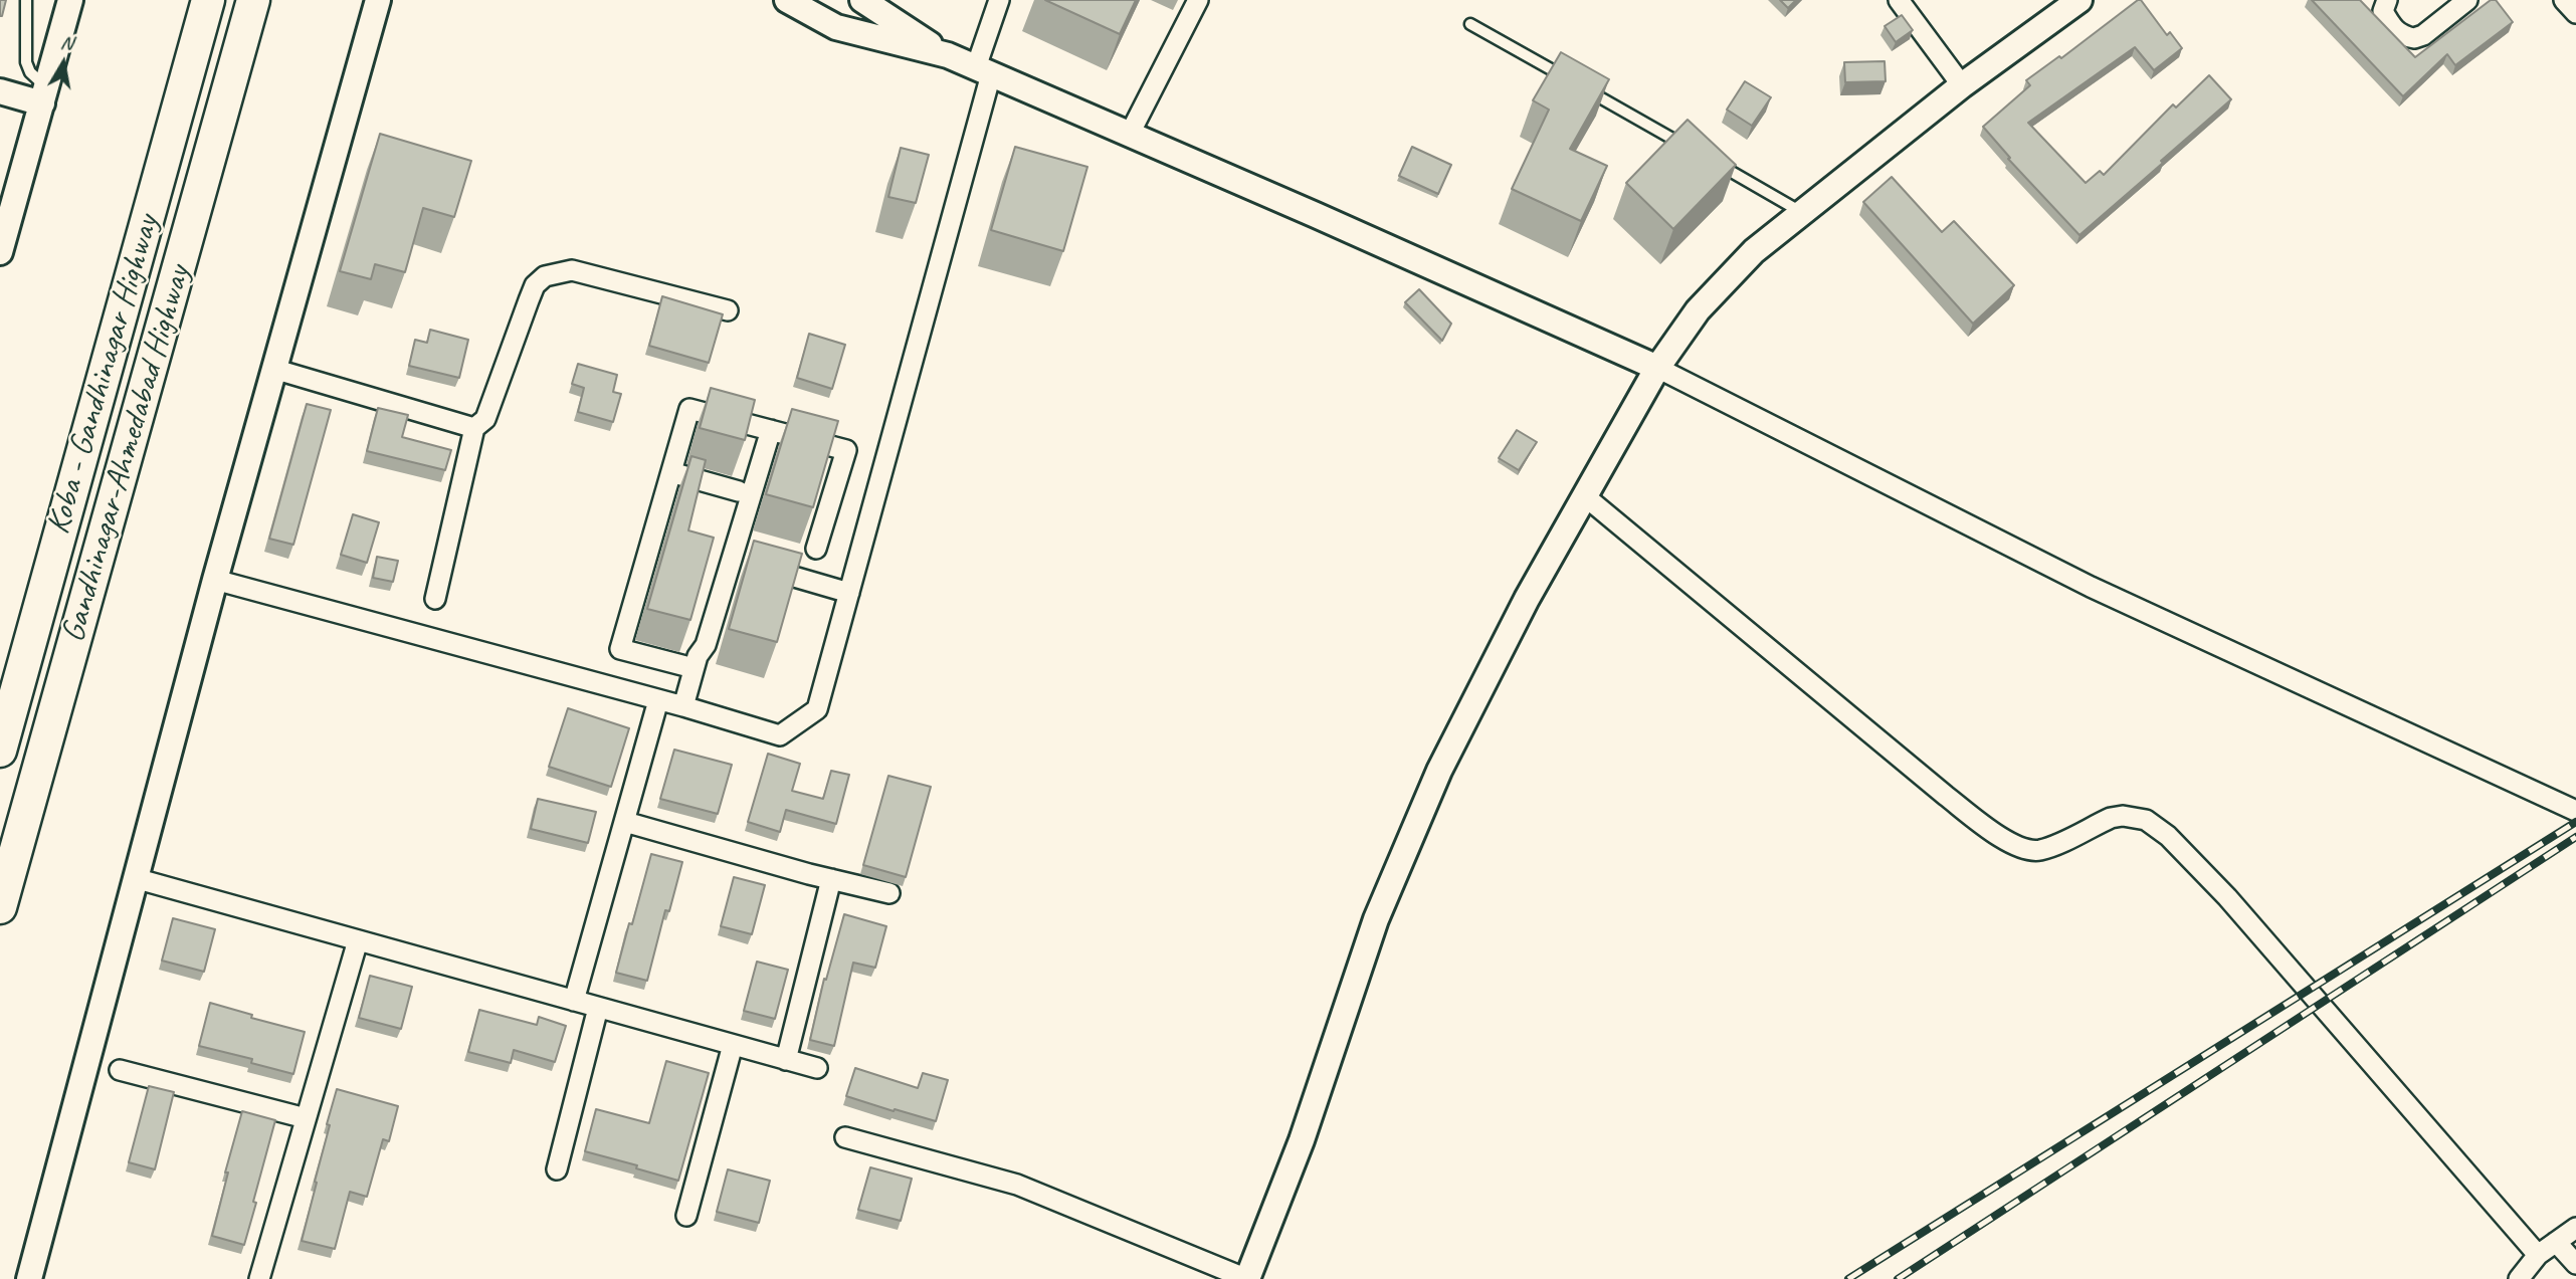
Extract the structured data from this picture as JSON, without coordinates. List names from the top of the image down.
{
  "streets": {
    "main road": ["Koba - Gandhinagar Highway", "Gandhinagar-Ahmedabad Highway"]
  },
  "north": "top"
}
